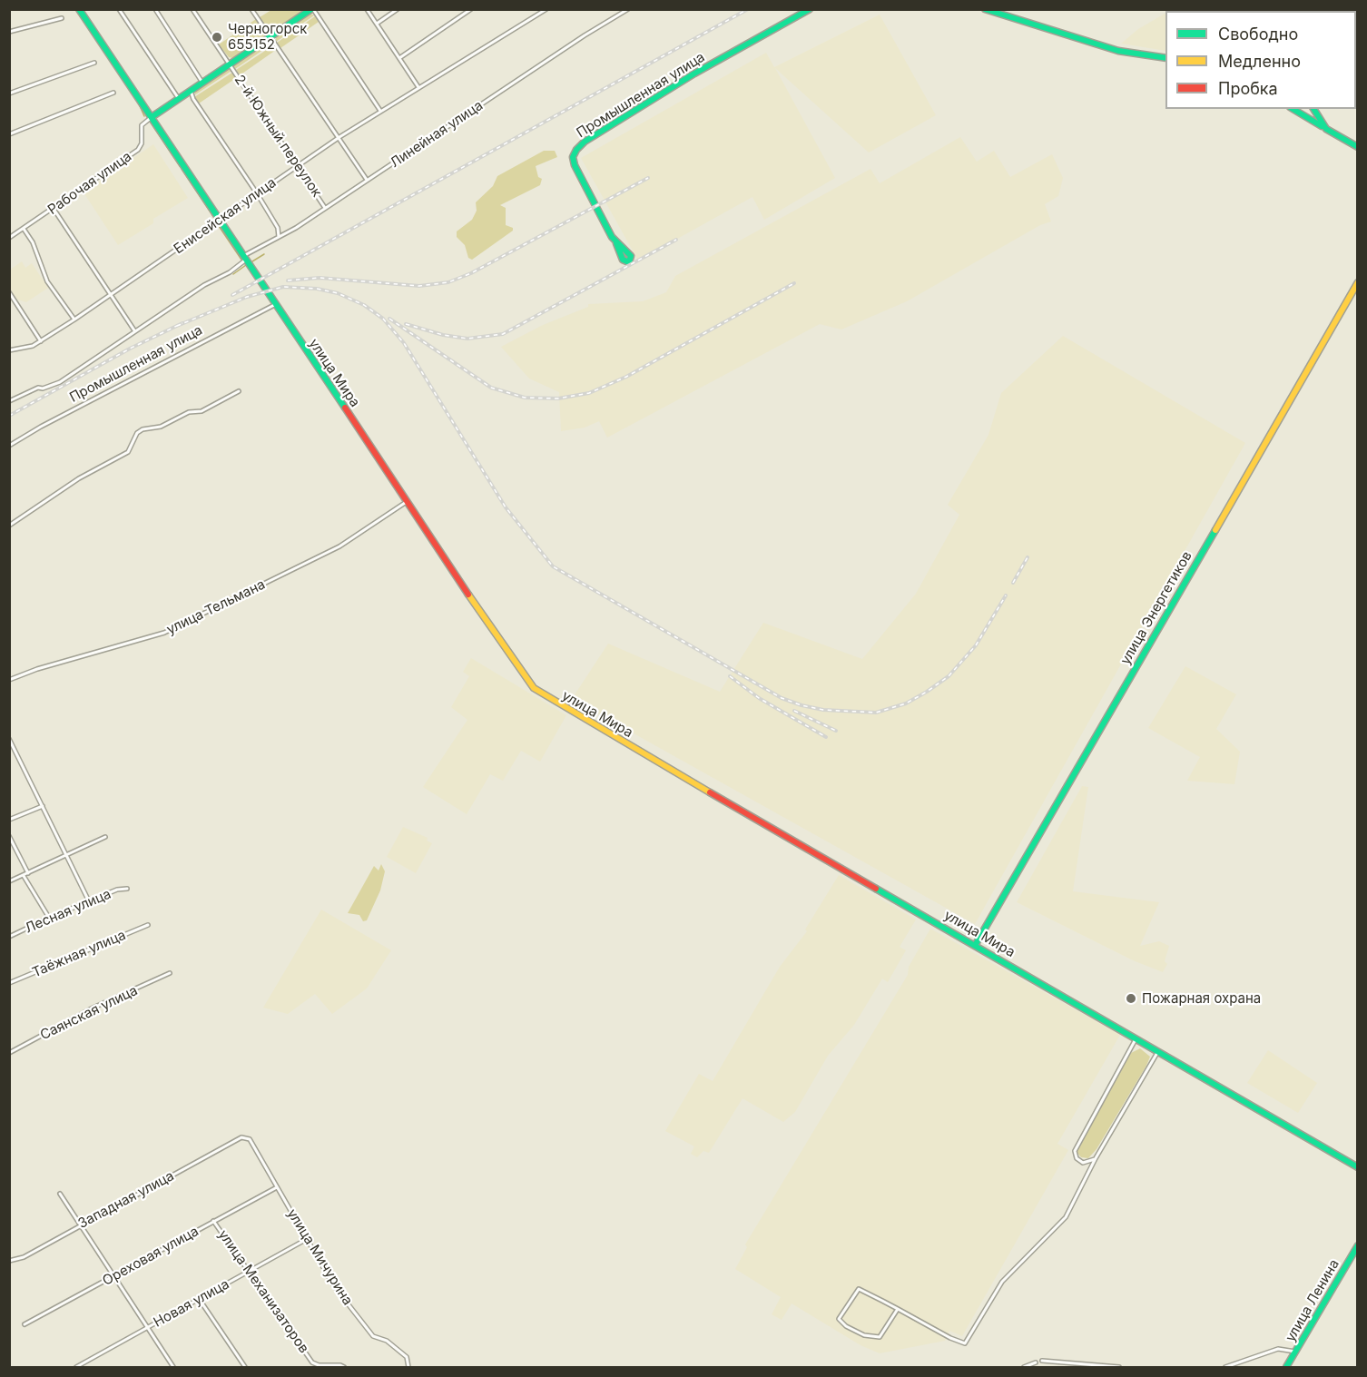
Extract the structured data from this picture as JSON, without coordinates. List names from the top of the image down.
{
  "streets": {
    "main road": [
      "Промышленная улица",
      "улица Мира",
      "улица Энергетиков",
      "улица Ленина"
    ],
    "street": [
      "Линейная улица",
      "2-й Южный переулок",
      "Рабочая улица",
      "Енисейская улица",
      "улица Тельмана",
      "Лесная улица",
      "Таёжная улица",
      "Саянская улица",
      "Западная улица",
      "Ореховая улица",
      "улица Мичурина",
      "улица Механизаторов",
      "Новая улица"
    ]
  },
  "crossings": [
    ["Промышленная улица", "улица Мира"],
    ["Линейная улица", "2-й Южный переулок"],
    ["Линейная улица", "улица Мира"],
    ["2-й Южный переулок", "Енисейская улица"],
    ["Енисейская улица", "улица Мира"],
    ["улица Мира", "улица Тельмана"],
    ["улица Мира", "улица Энергетиков"],
    ["Западная улица", "улица Мичурина"],
    ["Ореховая улица", "улица Мичурина"],
    ["Ореховая улица", "улица Механизаторов"],
    ["улица Мичурина", "Новая улица"],
    ["улица Механизаторов", "Новая улица"]
  ],
  "places": ["Черногорск 655152", "Пожарная охрана"],
  "legend": ["Свободно", "Медленно", "Пробка"]
}
